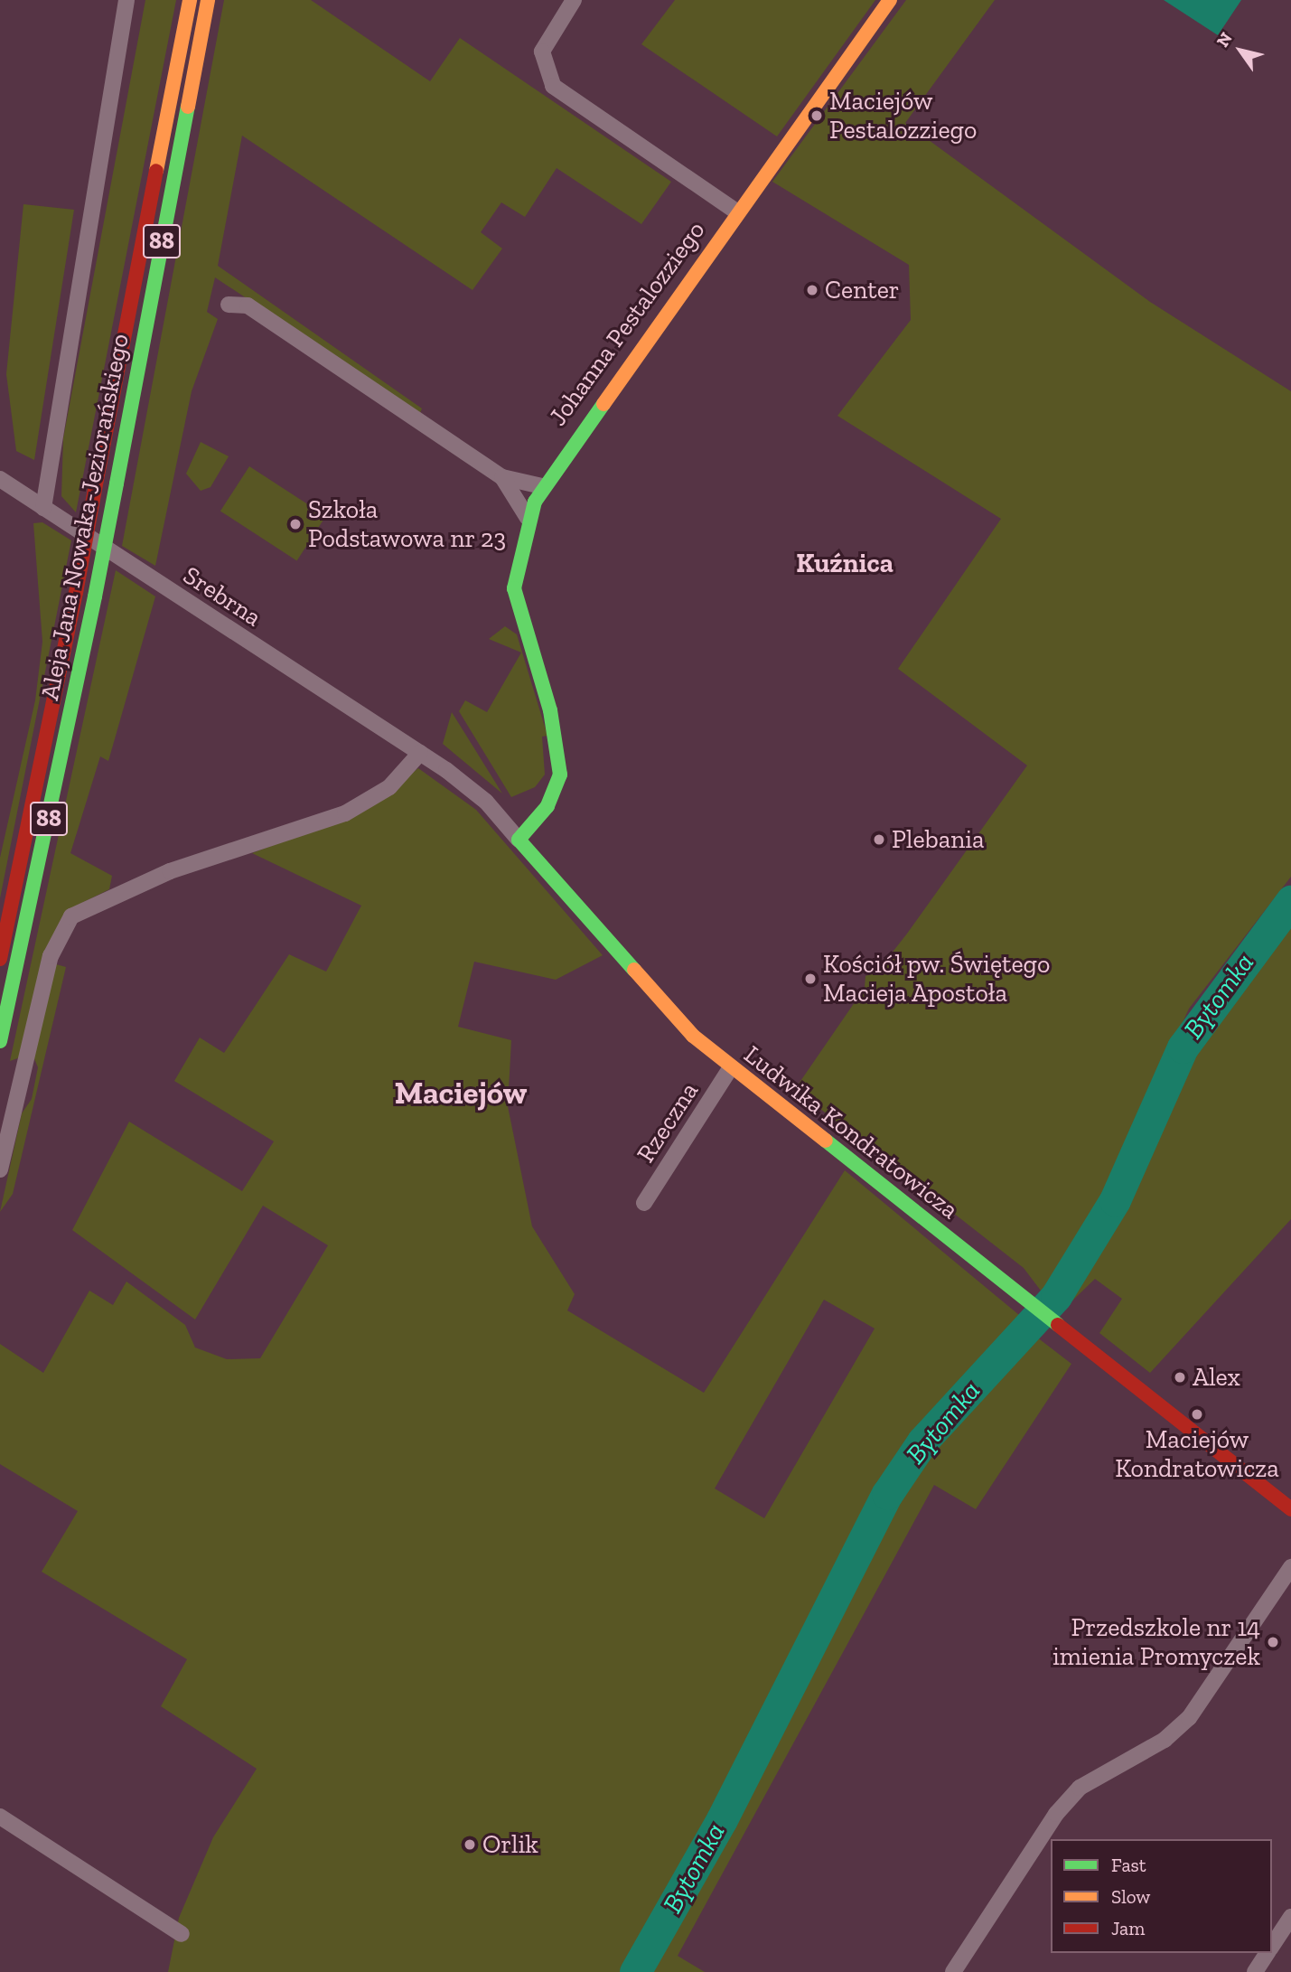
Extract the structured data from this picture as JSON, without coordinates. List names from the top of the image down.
{
  "streets": {
    "main road": [
      "88",
      "Johanna Pestalozziego",
      "Aleja Jana Nowaka-Jeziorańskiego",
      "Ludwika Kondratowicza"
    ],
    "street": ["Srebrna", "Rzeczna"]
  },
  "crossings": [
    ["Johanna Pestalozziego", "Ludwika Kondratowicza"],
    ["Srebrna", "Ludwika Kondratowicza"],
    ["Rzeczna", "Ludwika Kondratowicza"]
  ],
  "districts": ["Kuźnica", "Maciejów"],
  "water": ["Bytomka"],
  "places": [
    "Maciejów Pestalozziego",
    "Center",
    "Szkoła Podstawowa nr 23",
    "Plebania",
    "Kościół pw. Świętego Macieja Apostoła",
    "Alex",
    "Maciejów Kondratowicza",
    "Przedszkole nr 14 imienia Promyczek",
    "Orlik"
  ],
  "legend": ["Fast", "Slow", "Jam"],
  "north": "top left"
}
